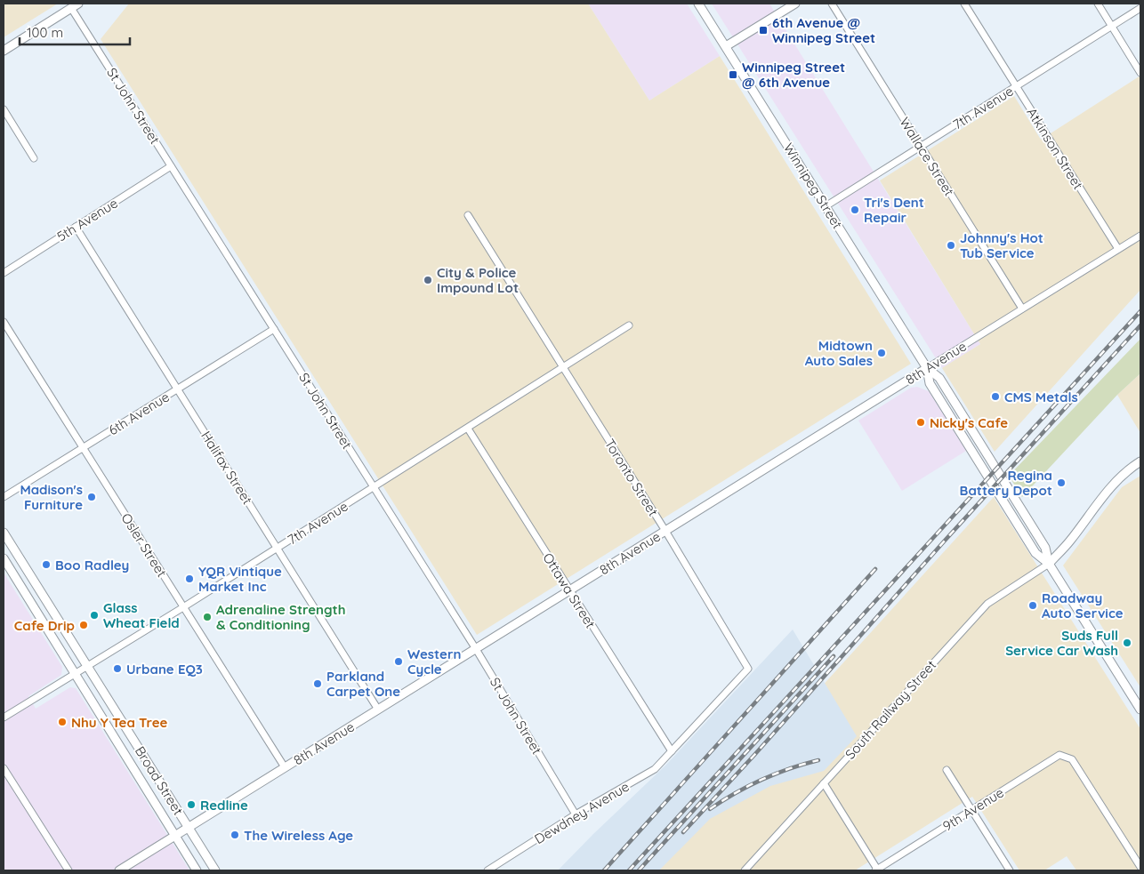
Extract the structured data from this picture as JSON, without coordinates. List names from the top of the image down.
{
  "streets": {
    "main road": ["Winnipeg Street", "8th Avenue", "Broad Street"],
    "street": [
      "St John Street",
      "7th Avenue",
      "Atkinson Street",
      "Wallace Street",
      "5th Avenue",
      "6th Avenue",
      "Halifax Street",
      "Toronto Street",
      "Osler Street",
      "Ottawa Street",
      "South Railway Street",
      "9th Avenue",
      "Dewdney Avenue"
    ]
  },
  "crossings": [
    ["St John Street", "7th Avenue"],
    ["St John Street", "5th Avenue"],
    ["St John Street", "8th Avenue"],
    ["St John Street", "6th Avenue"],
    ["St John Street", "Dewdney Avenue"],
    ["7th Avenue", "Atkinson Street"],
    ["7th Avenue", "Wallace Street"],
    ["7th Avenue", "Winnipeg Street"],
    ["7th Avenue", "Halifax Street"],
    ["7th Avenue", "Toronto Street"],
    ["7th Avenue", "Osler Street"],
    ["7th Avenue", "Ottawa Street"],
    ["7th Avenue", "Broad Street"],
    ["Atkinson Street", "8th Avenue"],
    ["Wallace Street", "8th Avenue"],
    ["Winnipeg Street", "8th Avenue"],
    ["Winnipeg Street", "South Railway Street"],
    ["5th Avenue", "Halifax Street"],
    ["8th Avenue", "Halifax Street"],
    ["8th Avenue", "Toronto Street"],
    ["8th Avenue", "Osler Street"],
    ["8th Avenue", "Ottawa Street"],
    ["8th Avenue", "Broad Street"],
    ["6th Avenue", "Halifax Street"],
    ["6th Avenue", "Osler Street"],
    ["Toronto Street", "Ottawa Street"],
    ["Toronto Street", "Dewdney Avenue"],
    ["Ottawa Street", "Dewdney Avenue"]
  ],
  "places": {
    "transit": ["6th Avenue @ Winnipeg Street", "Winnipeg Street @ 6th Avenue"],
    "other": [
      "Tri's Dent Repair",
      "Johnny's Hot Tub Service",
      "City & Police Impound Lot",
      "Midtown Auto Sales",
      "CMS Metals",
      "Nicky's Cafe",
      "Regina Battery Depot",
      "Madison's Furniture",
      "Boo Radley",
      "YQR Vintique Market Inc",
      "Roadway Auto Service",
      "Glass Wheat Field",
      "Adrenaline Strength & Conditioning",
      "Cafe Drip",
      "Suds Full Service Car Wash",
      "Western Cycle",
      "Urbane EQ3",
      "Parkland Carpet One",
      "Nhu Y Tea Tree",
      "Redline",
      "The Wireless Age"
    ]
  },
  "scale_bar": "100 m"
}
